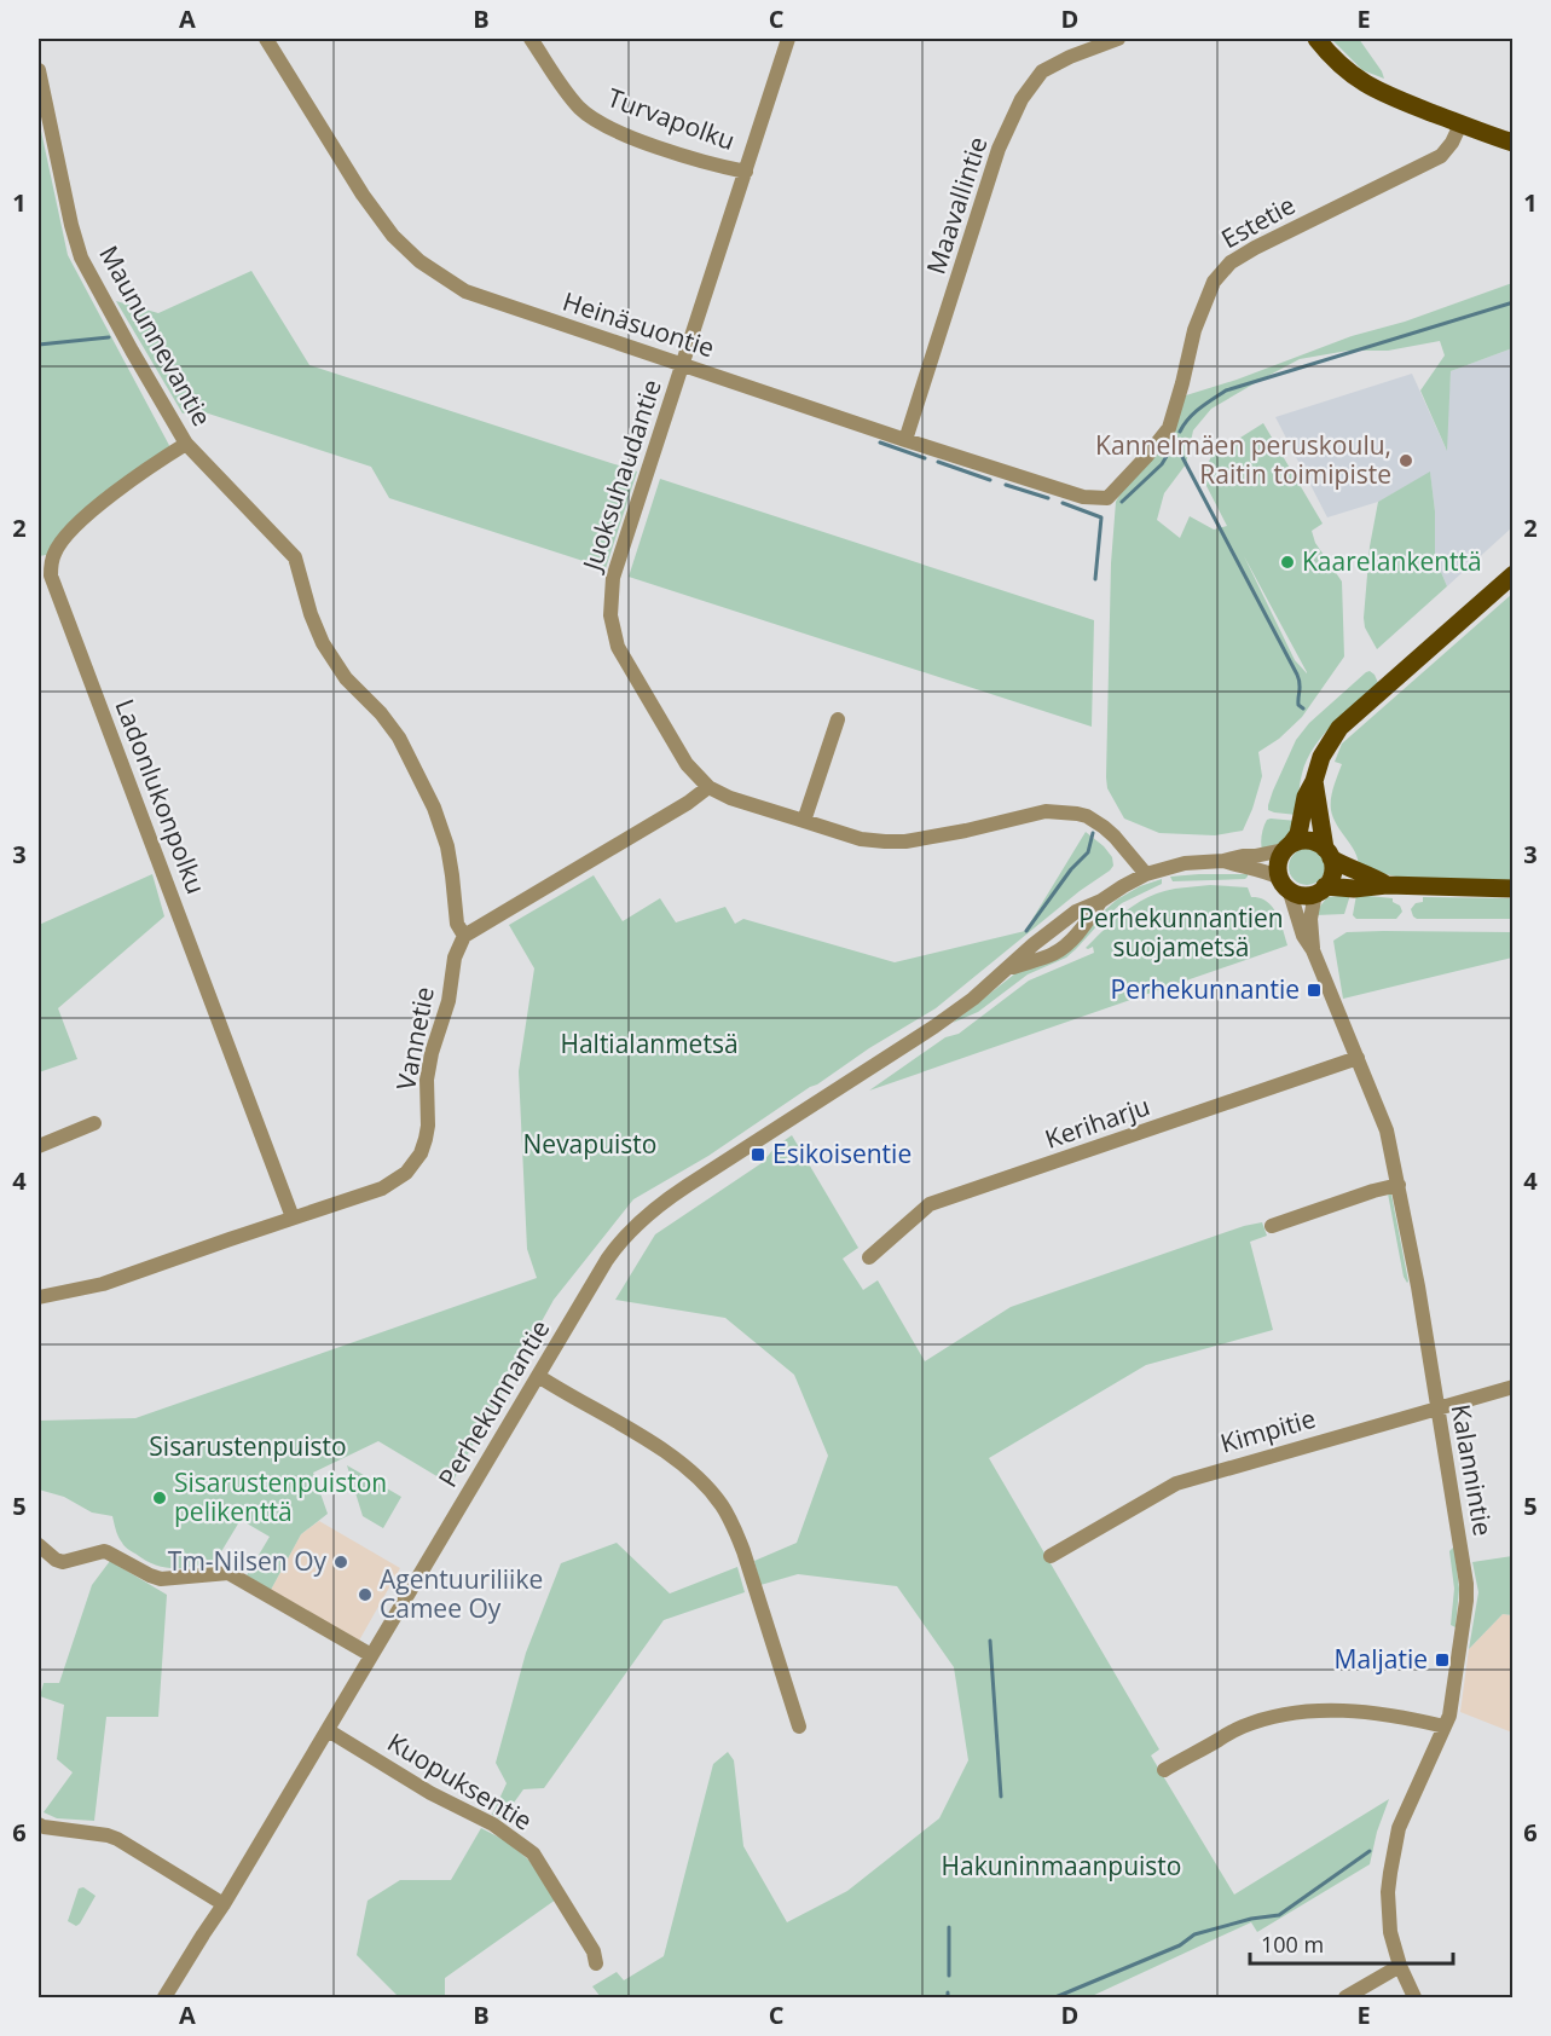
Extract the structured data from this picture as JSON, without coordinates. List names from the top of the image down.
{
  "streets": {
    "street": [
      "Turvapolku",
      "Maavallintie",
      "Estetie",
      "Heinäsuontie",
      "Maununnevantie",
      "Juoksuhaudantie",
      "Ladonlukonpolku",
      "Vannetie",
      "Keriharju",
      "Perhekunnantie",
      "Kimpitie",
      "Kalannintie",
      "Kuopuksentie"
    ]
  },
  "crossings": [
    ["Turvapolku", "Juoksuhaudantie"],
    ["Maavallintie", "Heinäsuontie"],
    ["Estetie", "Heinäsuontie"],
    ["Heinäsuontie", "Juoksuhaudantie"],
    ["Maununnevantie", "Ladonlukonpolku"],
    ["Maununnevantie", "Vannetie"],
    ["Juoksuhaudantie", "Perhekunnantie"],
    ["Ladonlukonpolku", "Vannetie"],
    ["Keriharju", "Kalannintie"],
    ["Perhekunnantie", "Kalannintie"],
    ["Perhekunnantie", "Kuopuksentie"],
    ["Kimpitie", "Kalannintie"]
  ],
  "parks": [
    "Perhekunnantien suojametsä",
    "Haltialanmetsä",
    "Nevapuisto",
    "Sisarustenpuisto",
    "Hakuninmaanpuisto"
  ],
  "places": {
    "other": [
      "Kannelmäen peruskoulu, Raitin toimipiste",
      "Kaarelankenttä",
      "Sisarustenpuiston pelikenttä",
      "Tm-Nilsen Oy",
      "Agentuuriliike Camee Oy"
    ],
    "transit": ["Perhekunnantie", "Esikoisentie", "Maljatie"]
  },
  "scale_bar": "100 m",
  "grid": {
    "columns": [
      "A",
      "B",
      "C",
      "D",
      "E"
    ],
    "rows": [
      "1",
      "2",
      "3",
      "4",
      "5",
      "6"
    ]
  }
}
